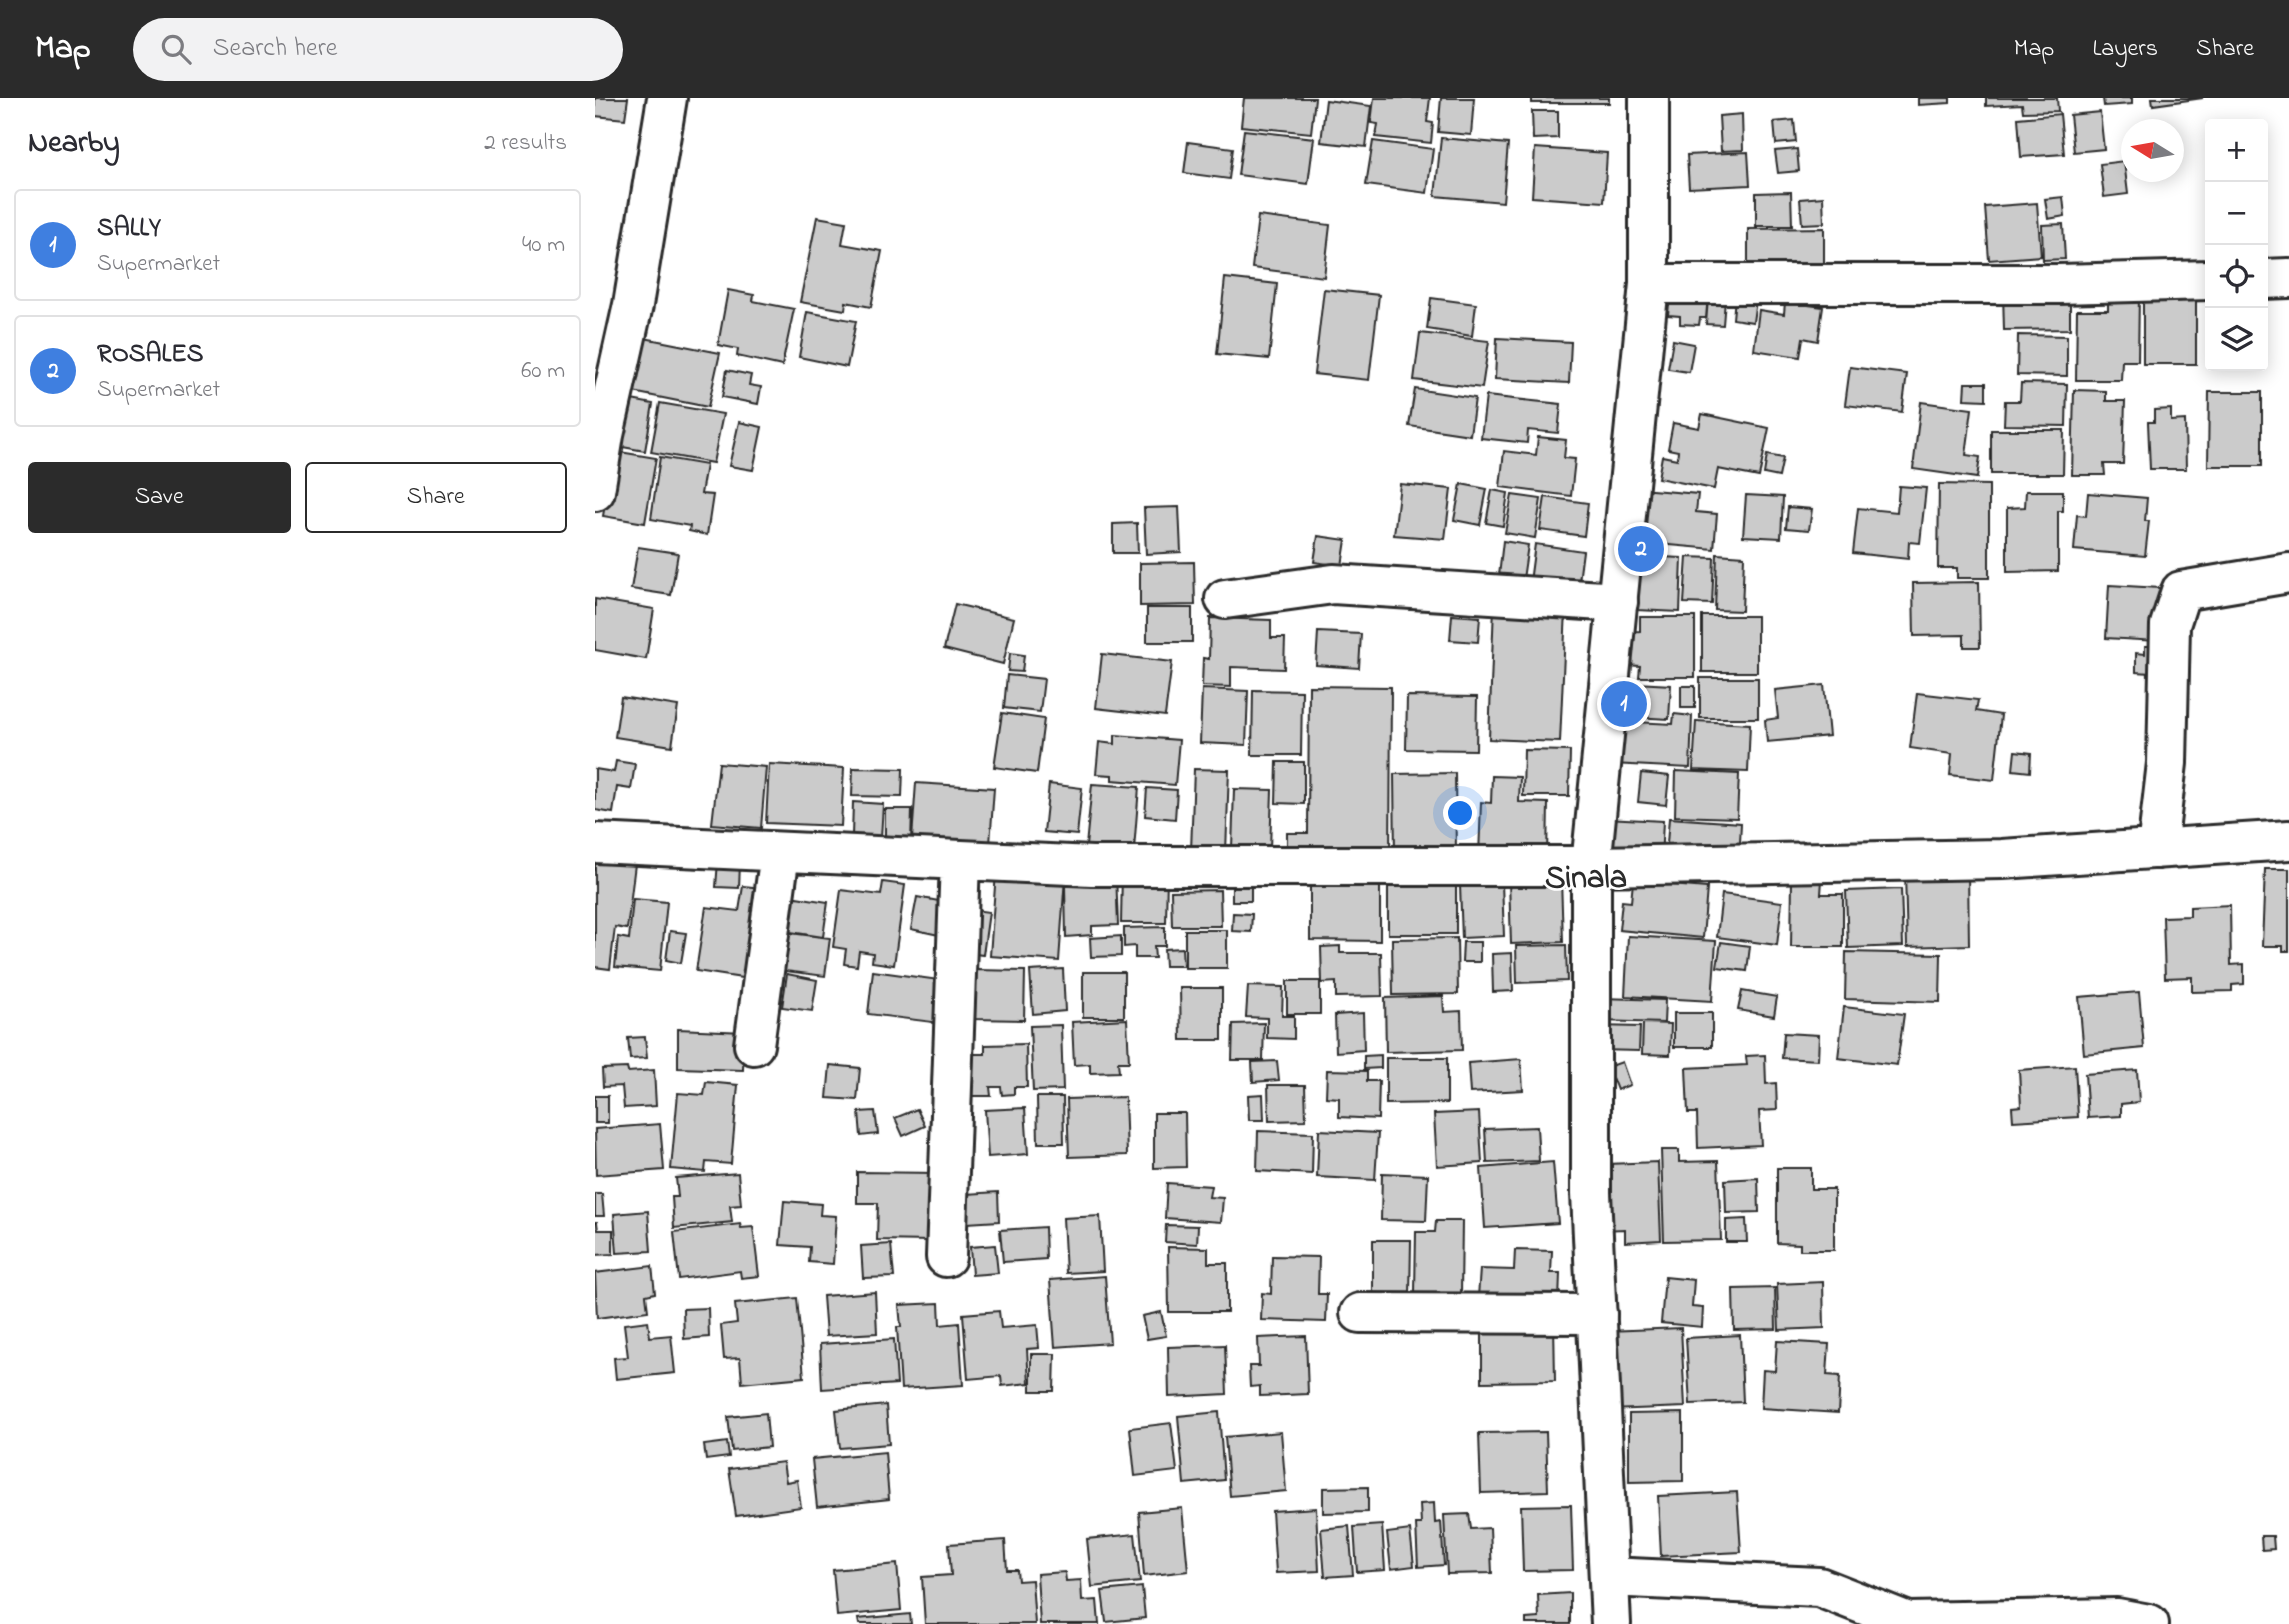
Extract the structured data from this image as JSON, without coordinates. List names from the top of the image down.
{
  "districts": ["Sinala"],
  "north": "left",
  "page": {
    "header": "Map",
    "search": "Search here",
    "nav": ["Map", "Layers", "Share"],
    "heading": ["Nearby", "2 results"],
    "map_buttons": ["+", "−"],
    "list": [
      {
        "mark": "1",
        "name": "SALLY",
        "note": "Supermarket",
        "value": "40 m"
      },
      {
        "mark": "2",
        "name": "ROSALES",
        "note": "Supermarket",
        "value": "60 m"
      }
    ],
    "buttons": ["Save", "Share"],
    "pins": ["2", "1"]
  }
}
